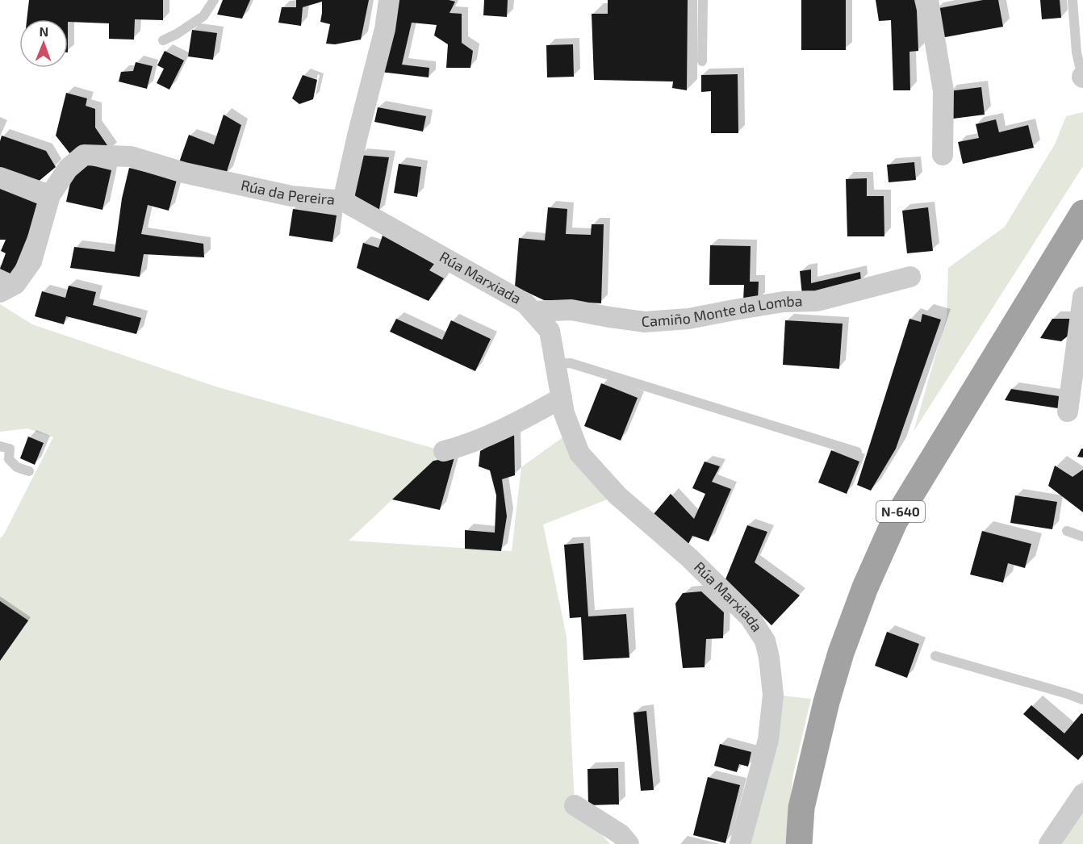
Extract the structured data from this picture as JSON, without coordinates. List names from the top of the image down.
{
  "streets": {
    "highway": ["N-640"],
    "street": ["Rúa da Pereira", "Rúa Marxiada", "Camiño Monte da Lomba"]
  },
  "crossings": [
    ["Rúa da Pereira", "Rúa Marxiada"],
    ["Rúa Marxiada", "Camiño Monte da Lomba"]
  ],
  "north": "top"
}
